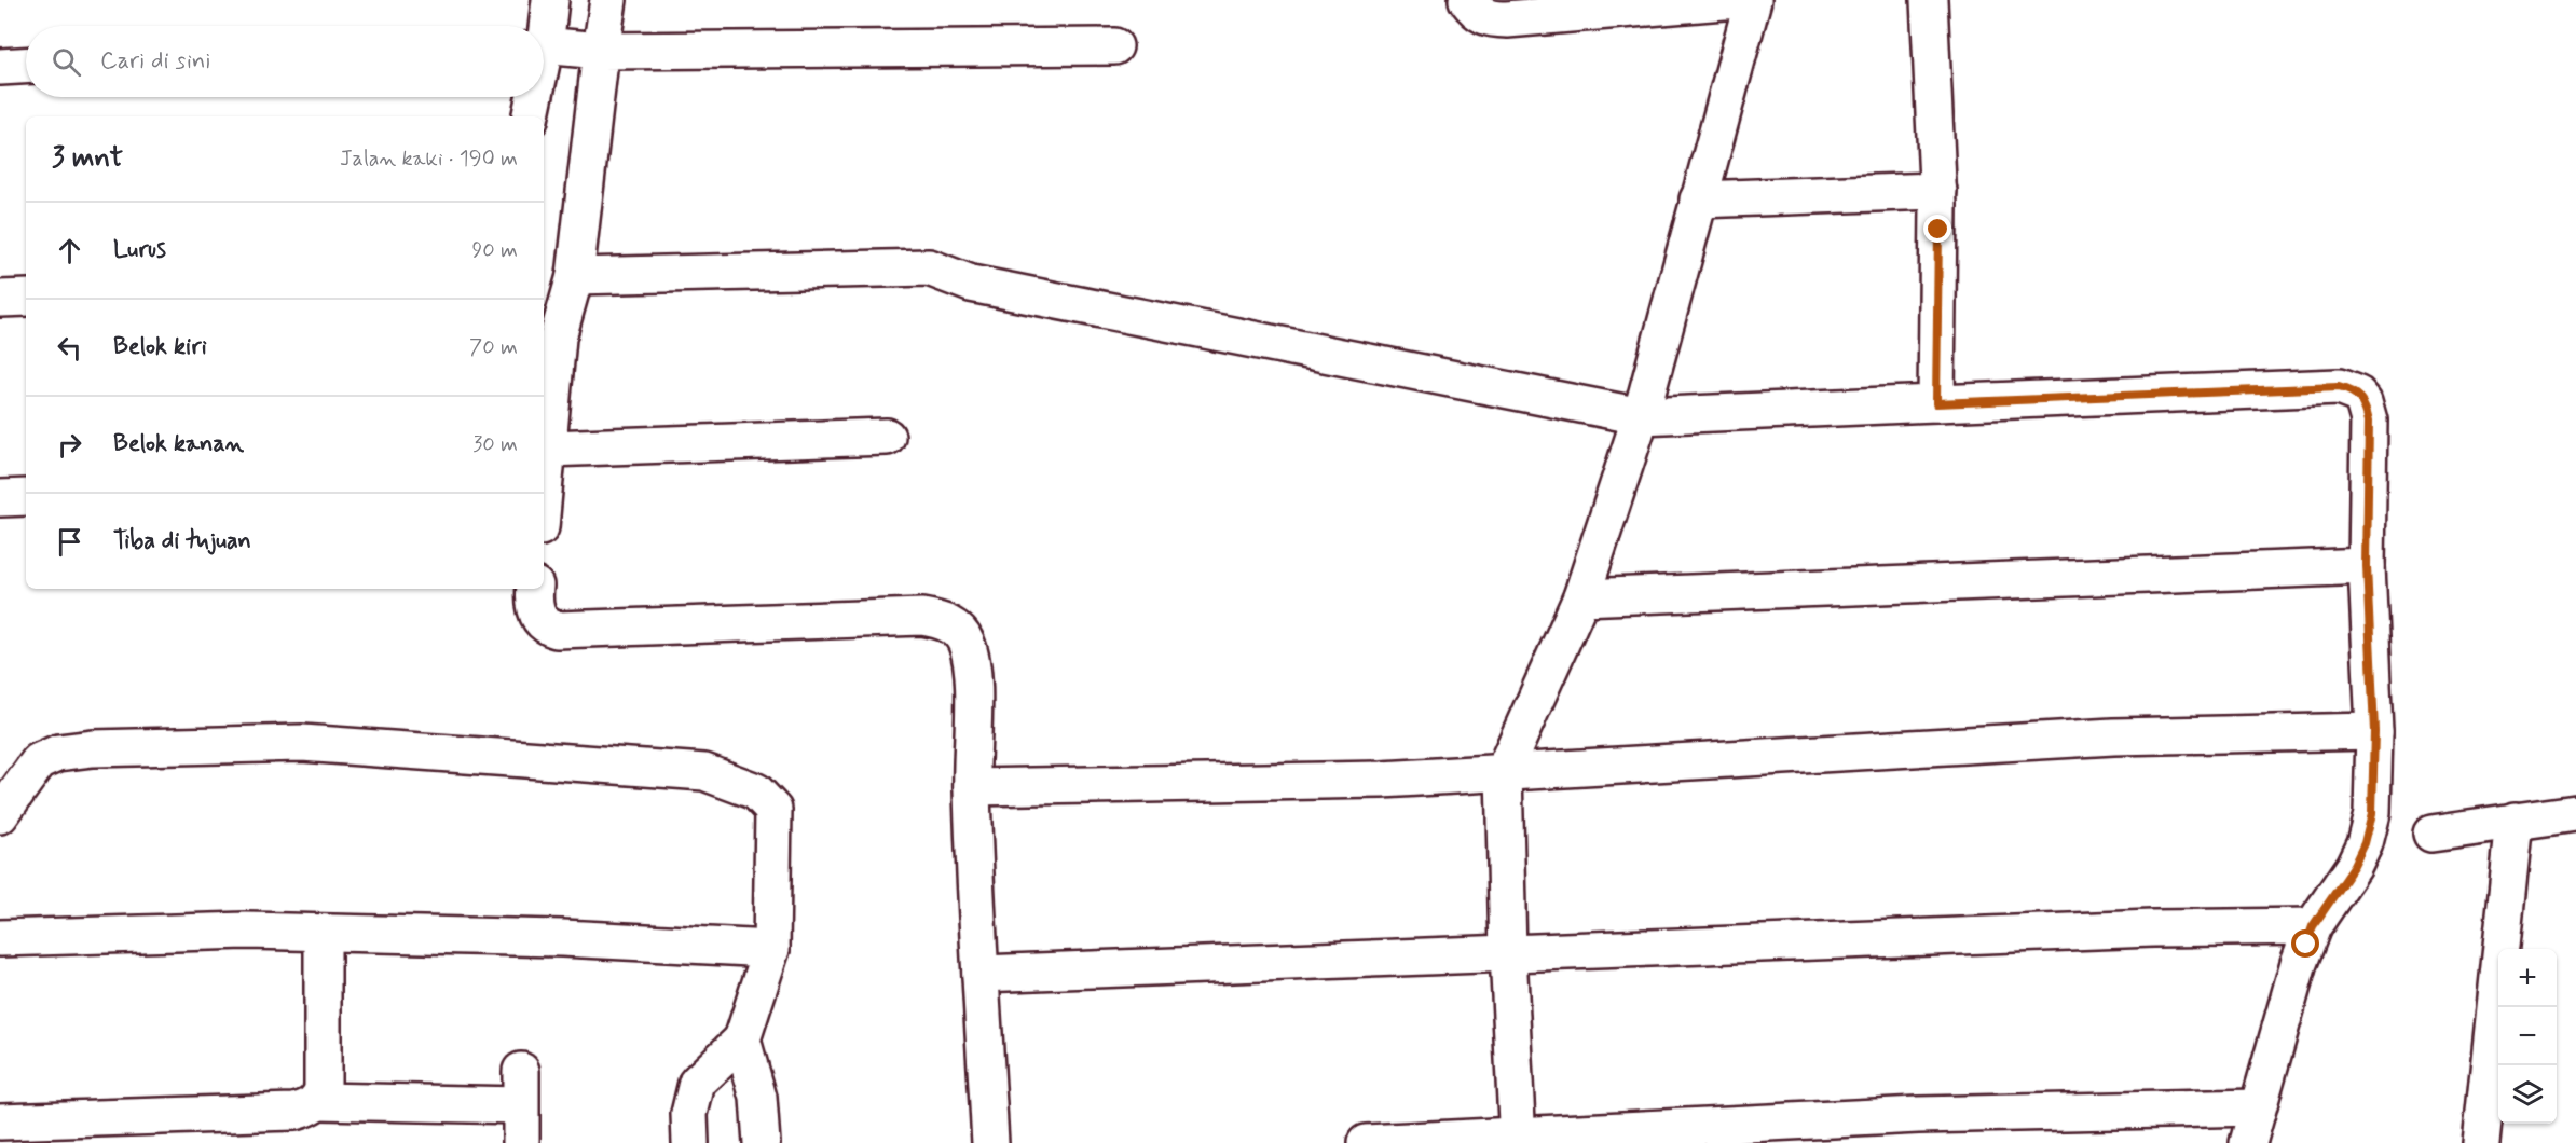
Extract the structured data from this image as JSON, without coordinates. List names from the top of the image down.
{
  "page": {
    "search": "Cari di sini",
    "heading": ["3 mnt", "Jalan kaki · 190 m"],
    "list": [
      ["Lurus", "90 m"],
      ["Belok kiri", "70 m"],
      ["Belok kanan", "30 m"],
      "Tiba di tujuan"
    ],
    "map_buttons": ["+", "−"]
  }
}
